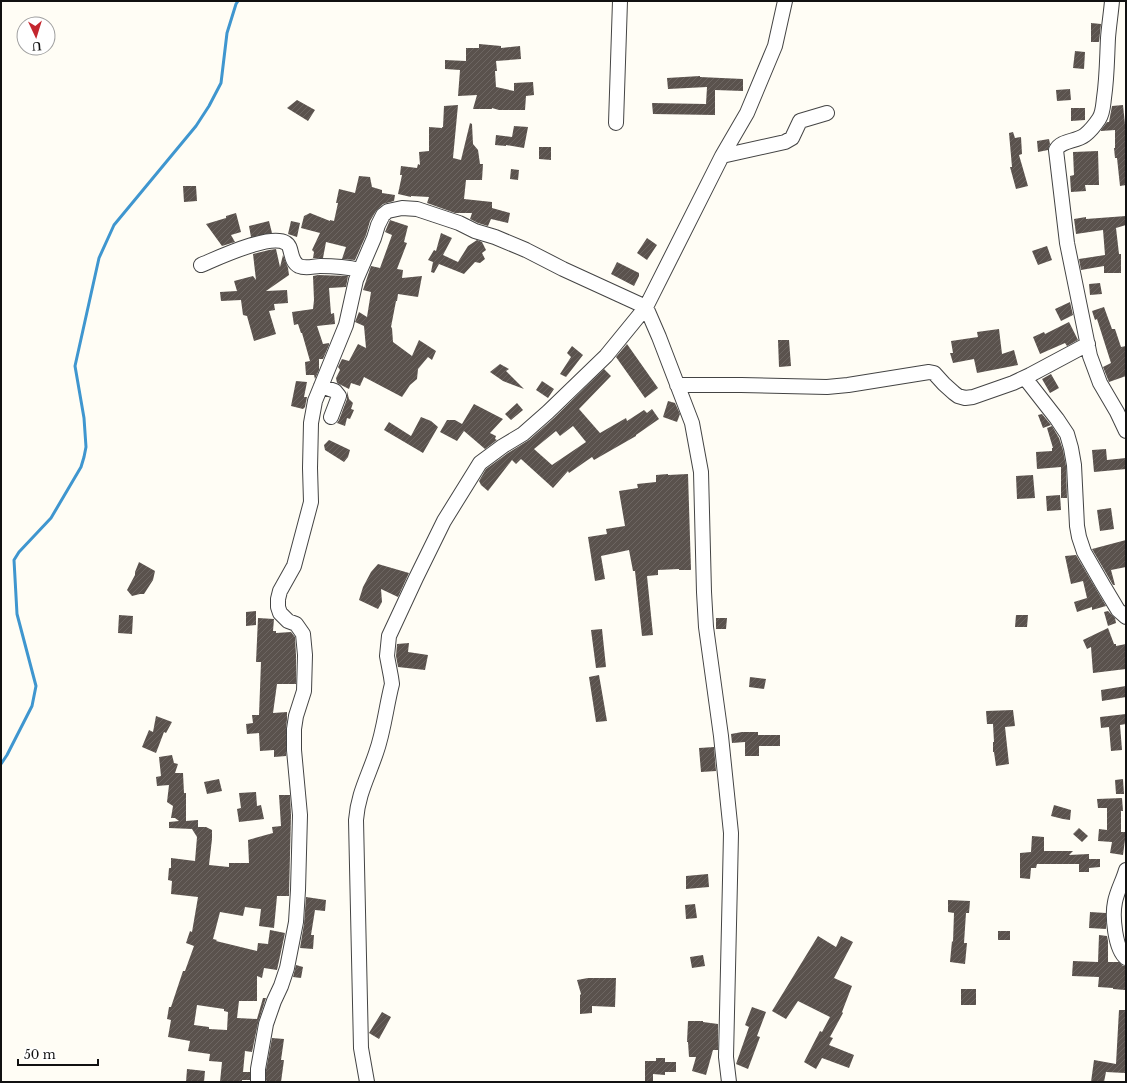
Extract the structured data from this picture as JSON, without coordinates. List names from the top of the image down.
{
  "scale_bar": "50 m",
  "north": "bottom"
}
